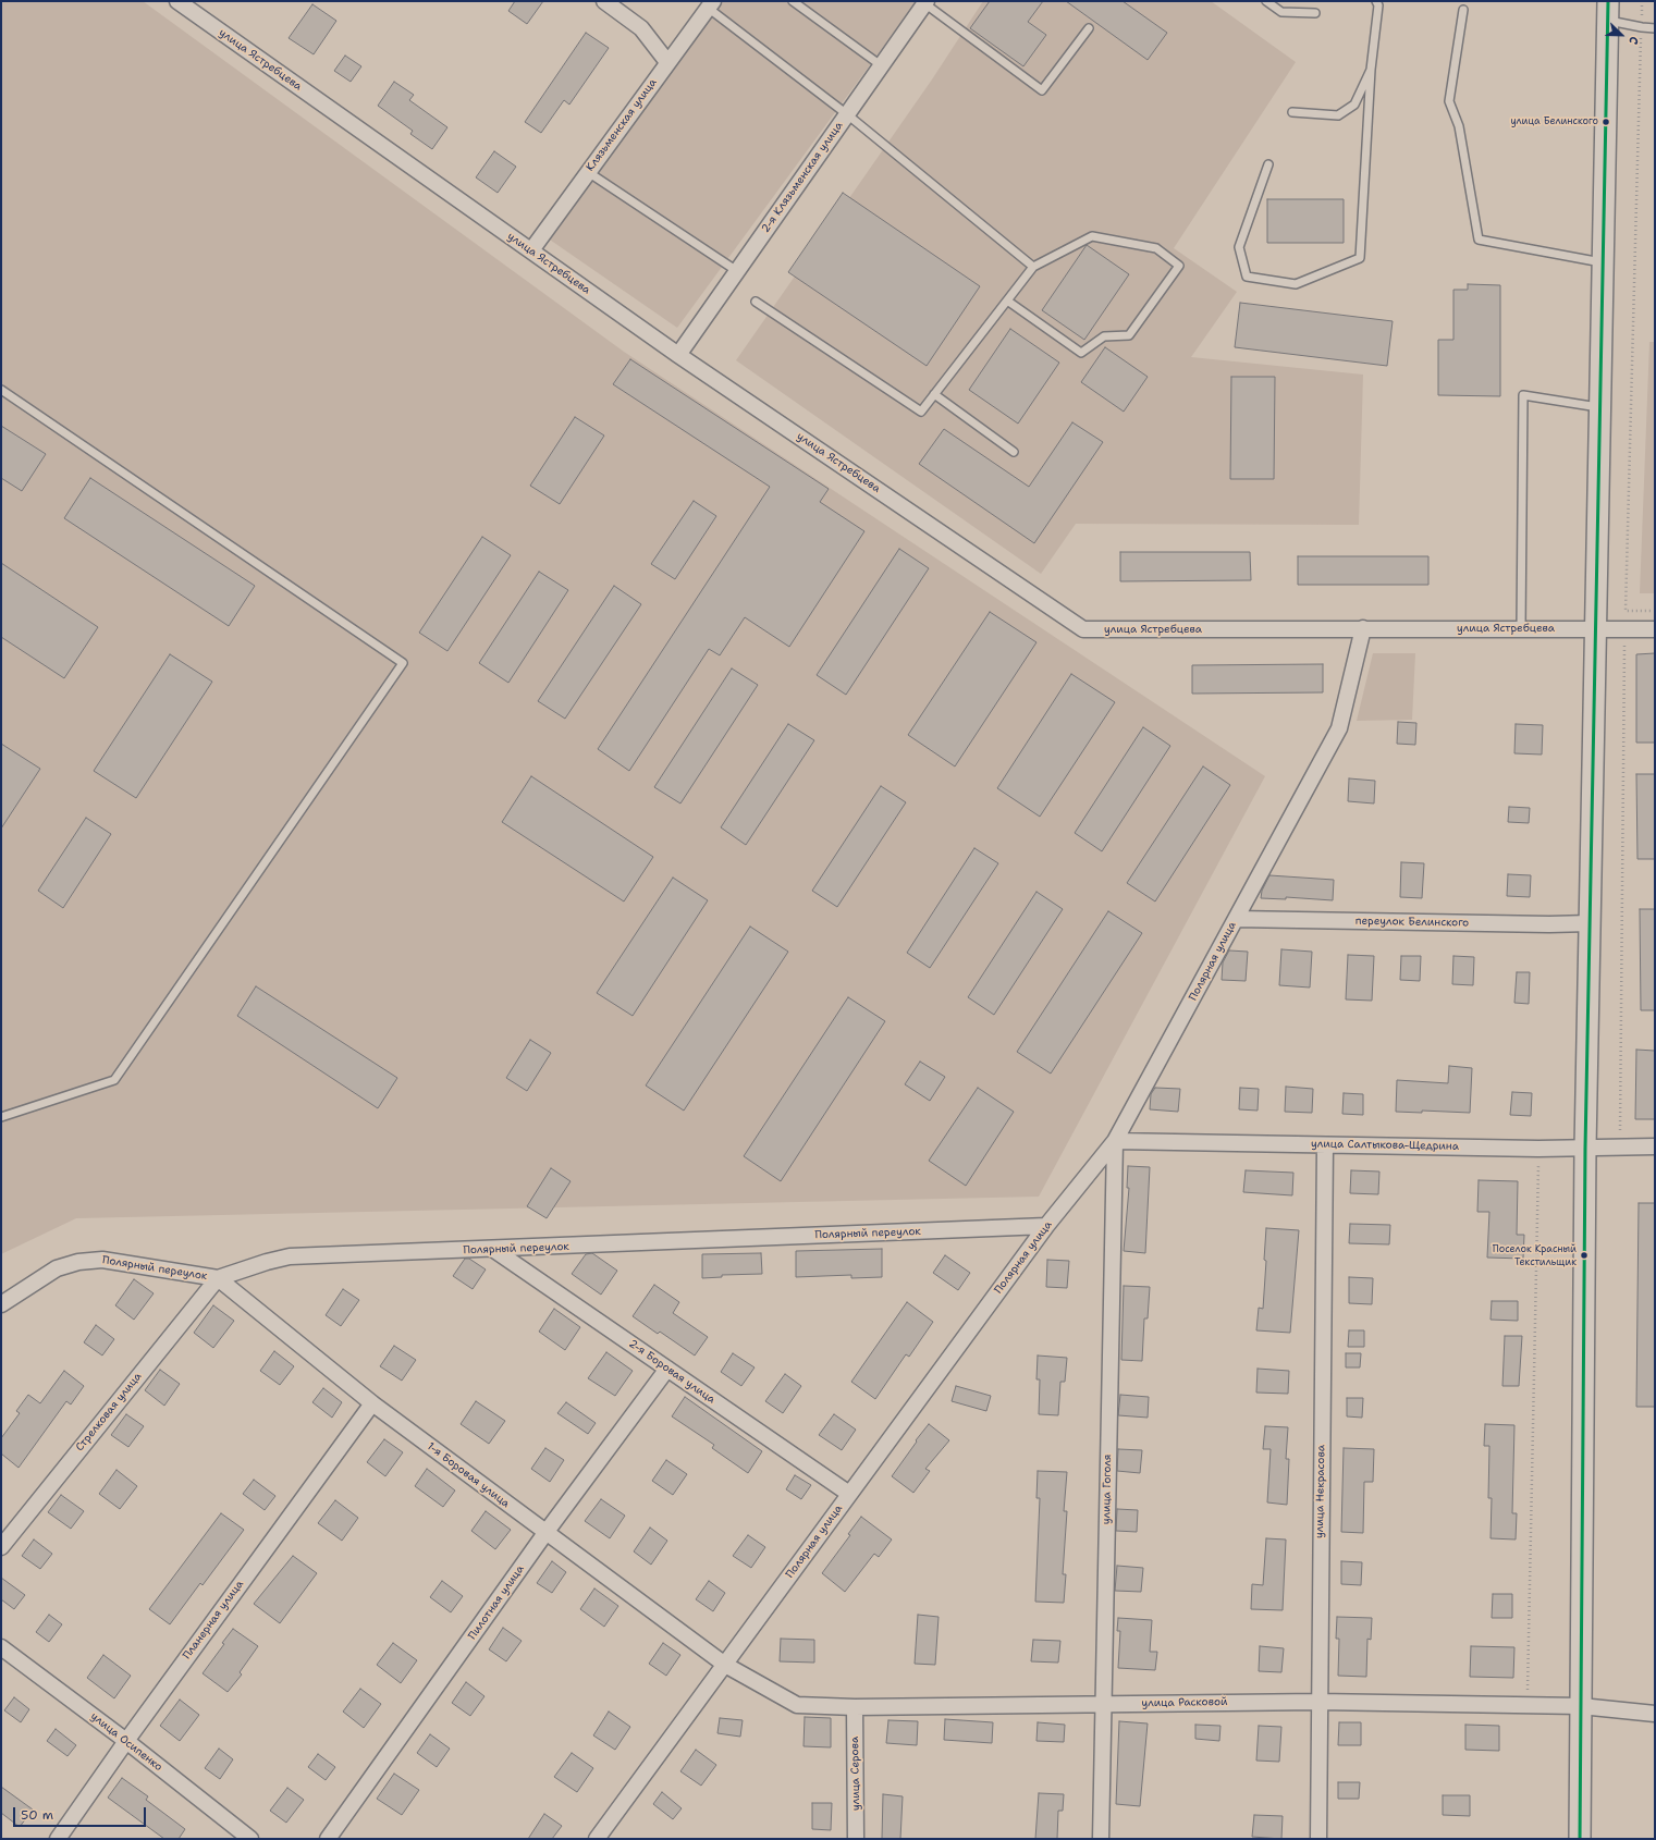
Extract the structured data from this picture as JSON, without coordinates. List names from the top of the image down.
{
  "streets": {
    "street": [
      "улица Ястребцева",
      "Клязьменская улица",
      "2-я Клязьменская улица",
      "переулок Белинского",
      "Полярная улица",
      "улица Салтыкова-Щедрина",
      "Полярный переулок",
      "2-я Боровая улица",
      "Стрелковая улица",
      "1-я Боровая улица",
      "улица Гоголя",
      "улица Некрасова",
      "Пилотная улица",
      "Планерная улица",
      "улица Расковой",
      "улица Осипенко",
      "улица Серова"
    ]
  },
  "crossings": [
    ["улица Ястребцева", "Клязьменская улица"],
    ["улица Ястребцева", "2-я Клязьменская улица"],
    ["улица Ястребцева", "Полярная улица"],
    ["переулок Белинского", "Полярная улица"],
    ["Полярная улица", "улица Салтыкова-Щедрина"],
    ["Полярная улица", "Полярный переулок"],
    ["Полярная улица", "2-я Боровая улица"],
    ["Полярная улица", "1-я Боровая улица"],
    ["Полярная улица", "улица Гоголя"],
    ["Полярная улица", "улица Расковой"],
    ["улица Салтыкова-Щедрина", "улица Гоголя"],
    ["улица Салтыкова-Щедрина", "улица Некрасова"],
    ["Полярный переулок", "2-я Боровая улица"],
    ["Полярный переулок", "Стрелковая улица"],
    ["Полярный переулок", "1-я Боровая улица"],
    ["2-я Боровая улица", "Пилотная улица"],
    ["Стрелковая улица", "1-я Боровая улица"],
    ["1-я Боровая улица", "Пилотная улица"],
    ["1-я Боровая улица", "Планерная улица"],
    ["1-я Боровая улица", "улица Расковой"],
    ["улица Гоголя", "улица Расковой"],
    ["улица Некрасова", "улица Расковой"],
    ["Планерная улица", "улица Осипенко"],
    ["улица Расковой", "улица Серова"]
  ],
  "places": ["улица Белинского", "Поселок Красный Текстильщик"],
  "lines": ["transit line 50"],
  "scale_bar": "50 m",
  "north": "bottom right"
}
